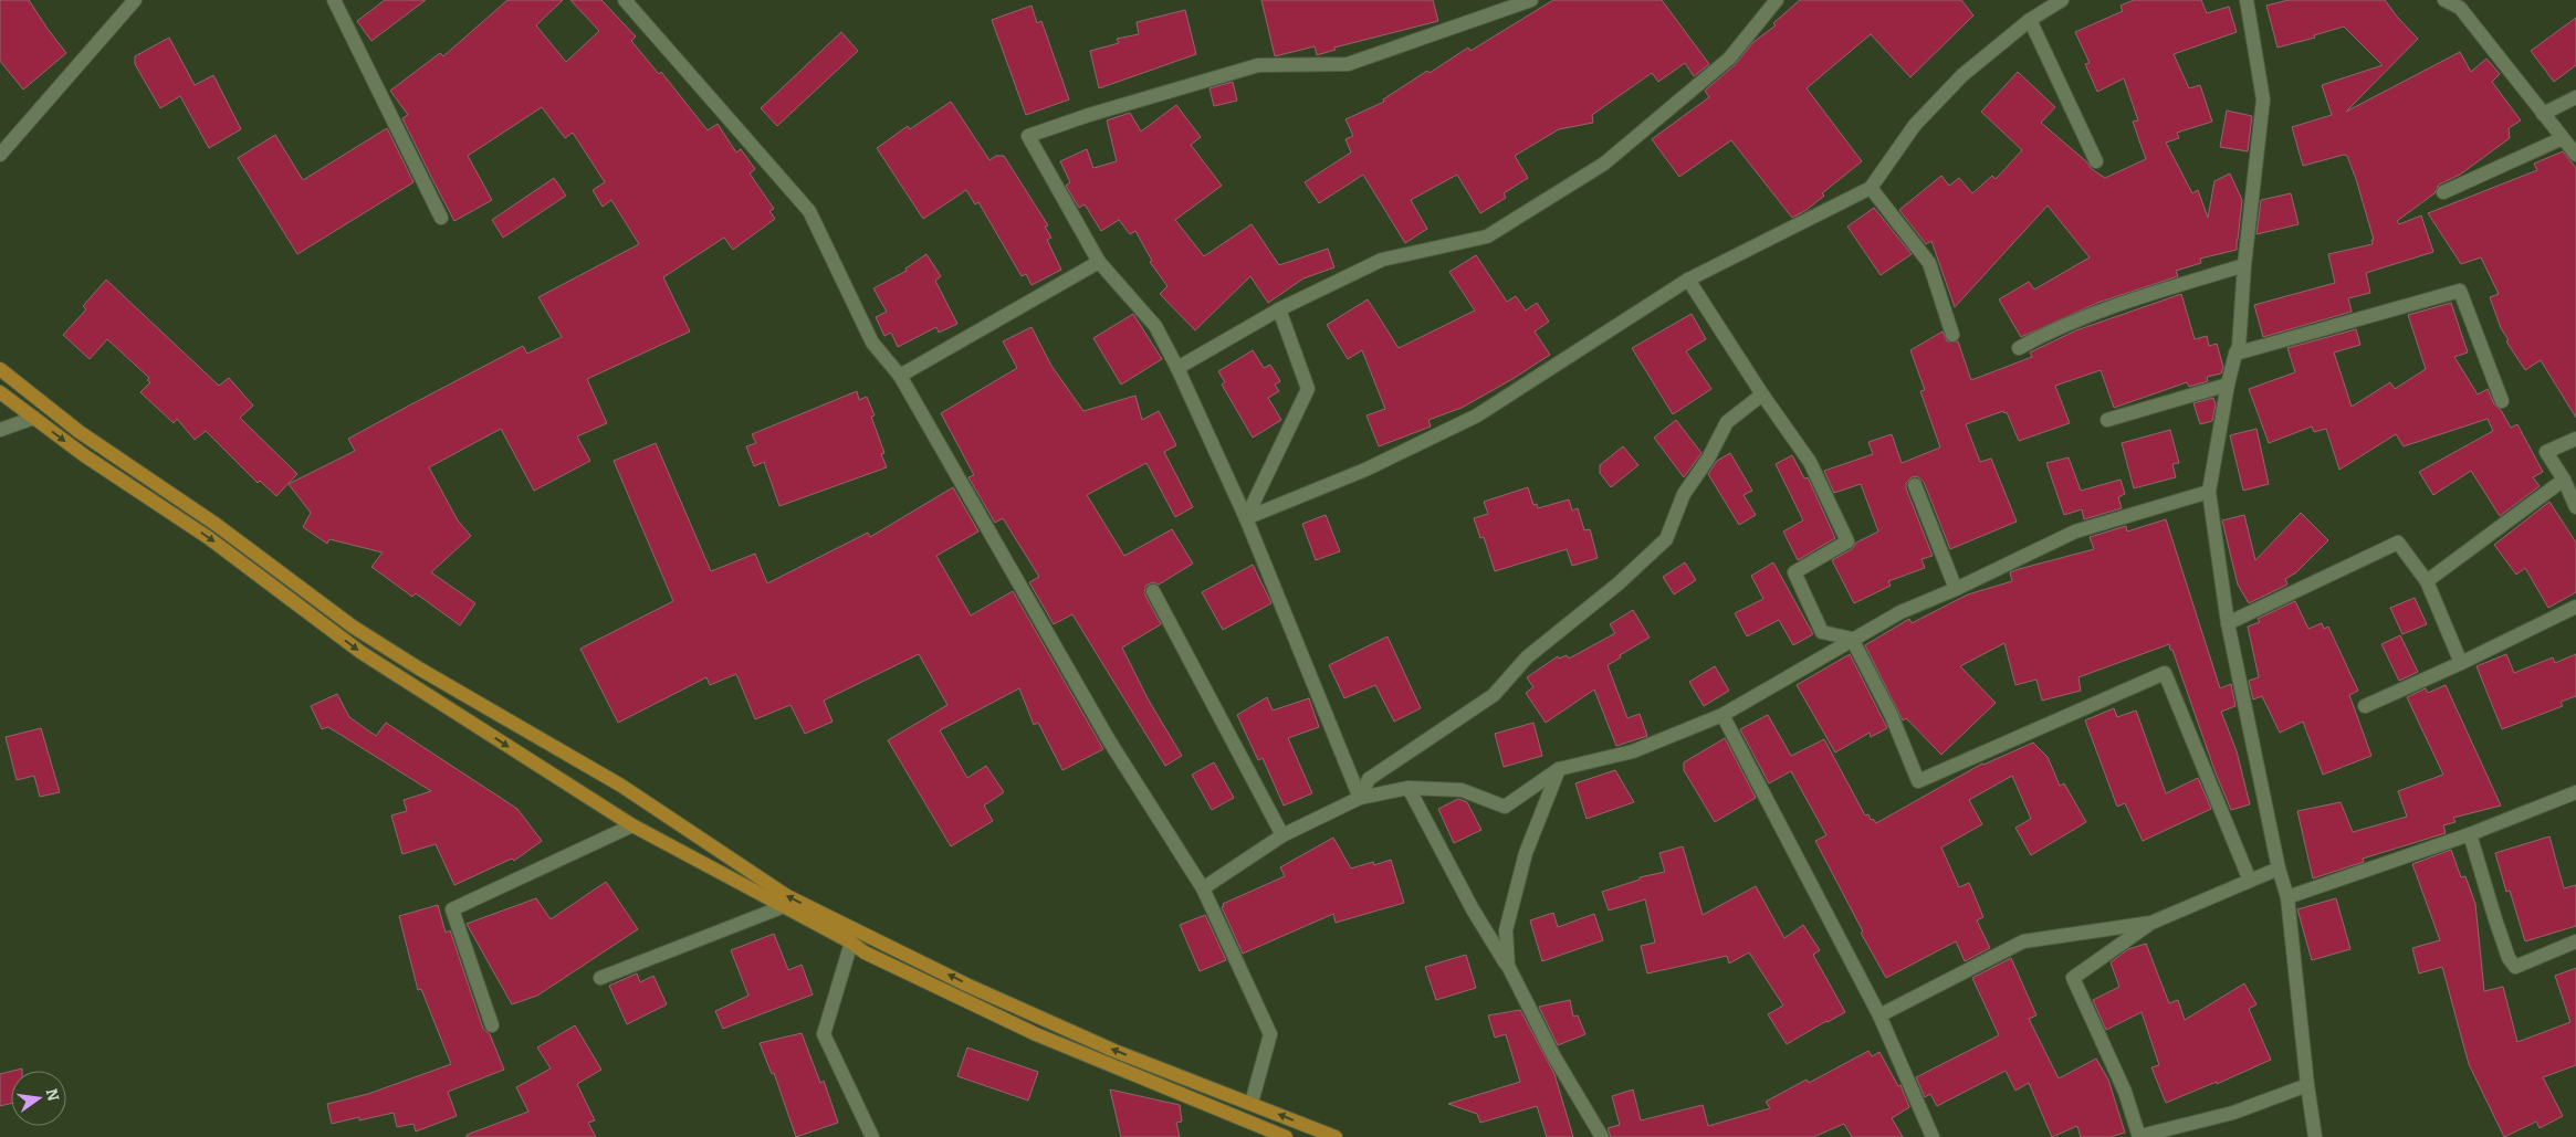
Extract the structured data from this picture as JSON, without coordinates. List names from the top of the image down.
{
  "north": "right"
}
